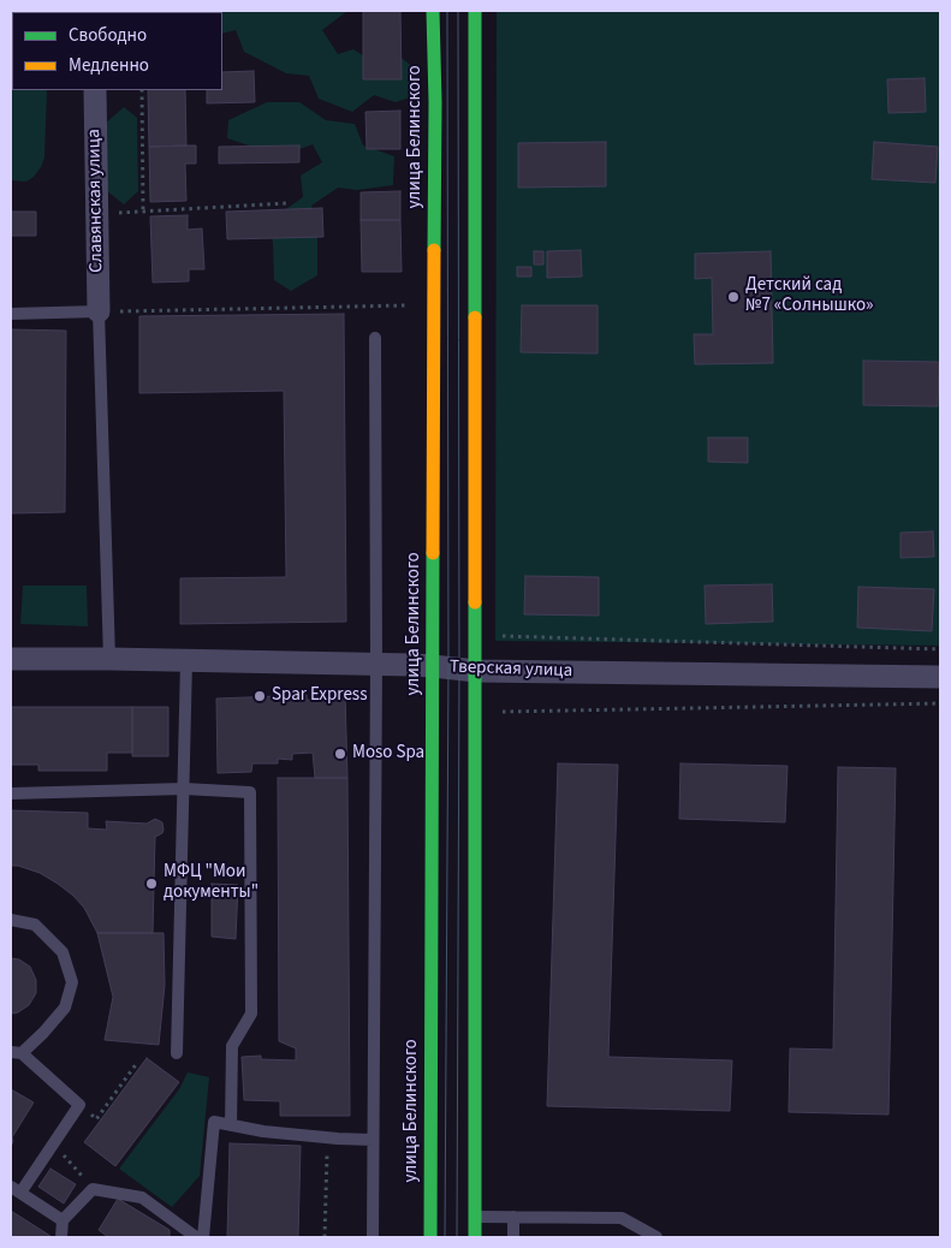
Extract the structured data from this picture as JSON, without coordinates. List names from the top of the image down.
{
  "streets": {
    "main road": ["улица Белинского"],
    "street": ["Славянская улица", "Тверская улица"]
  },
  "crossings": [
    ["улица Белинского", "Тверская улица"]
  ],
  "places": [
    "Детский сад №7 «Солнышко»",
    "Spar Express",
    "Moso Spa",
    "МФЦ \"Мои документы\""
  ],
  "legend": ["Свободно", "Медленно"]
}
